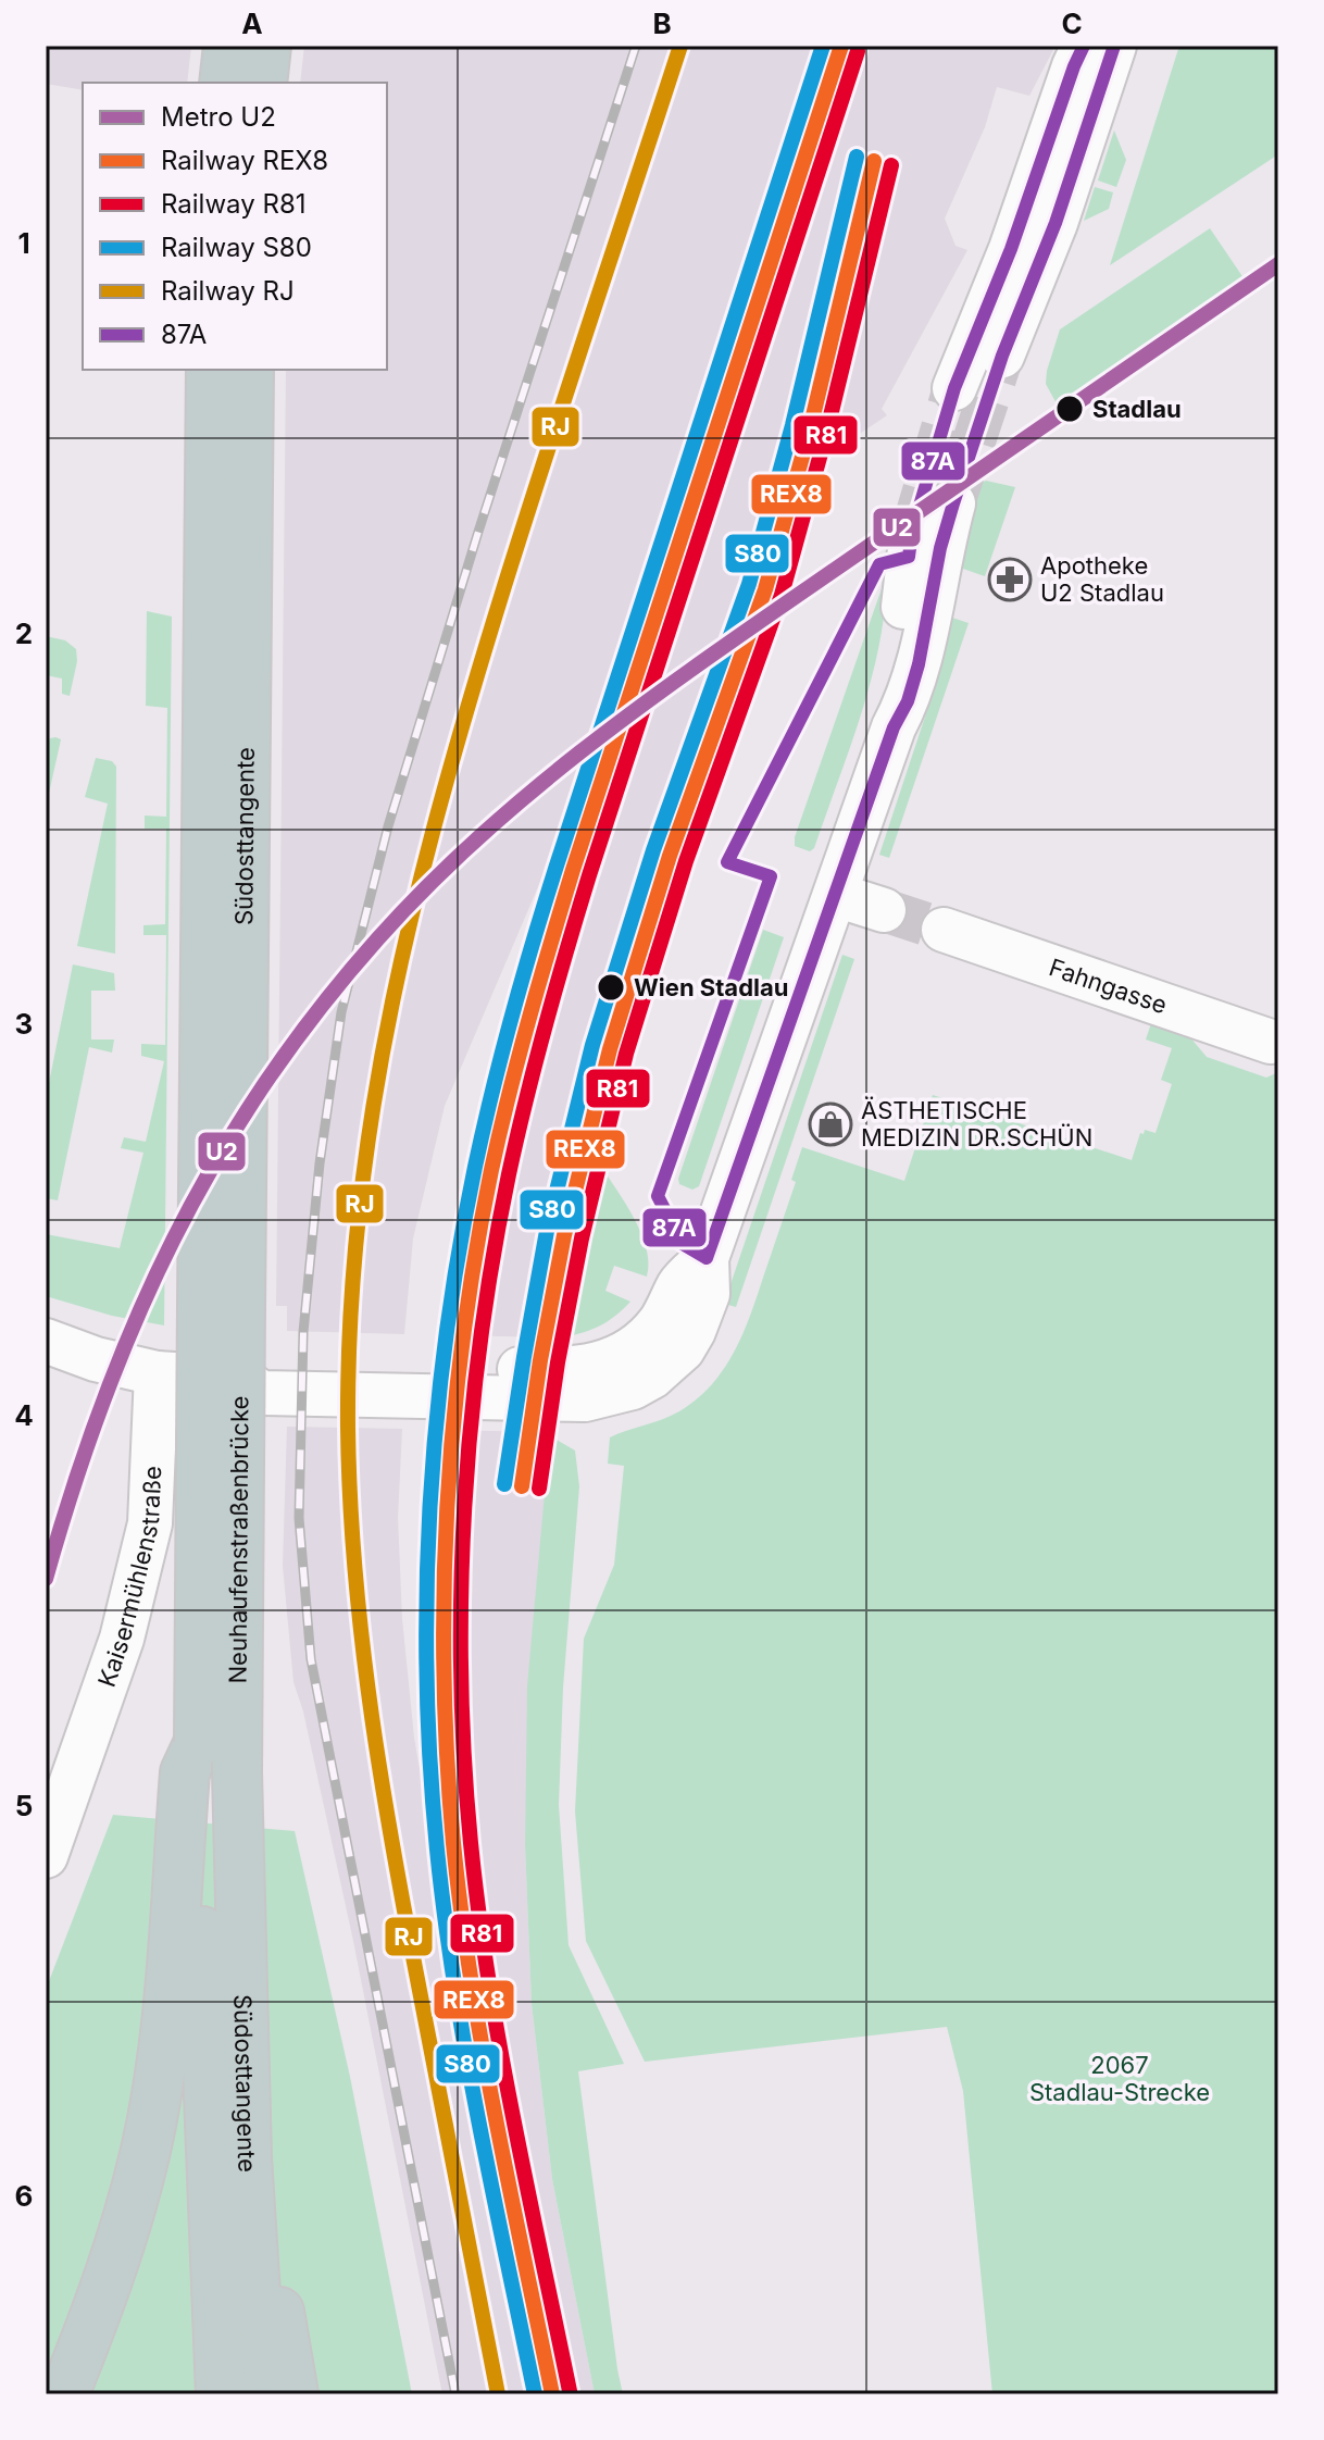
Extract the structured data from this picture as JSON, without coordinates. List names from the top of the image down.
{
  "streets": {
    "highway": ["Südosttangente", "Neuhaufenstraßenbrücke"],
    "street": ["Fahngasse", "Kaisermühlenstraße"]
  },
  "crossings": [
    ["Südosttangente", "Neuhaufenstraßenbrücke"]
  ],
  "parks": ["2067 Stadlau-Strecke"],
  "places": {
    "other": ["Stadlau", "Wien Stadlau"],
    "pharmacy": ["Apotheke U2 Stadlau"],
    "shop": ["ÄSTHETISCHE MEDIZIN DR.SCHÜN"]
  },
  "lines": [
    "rail line REX8",
    "rail line S80",
    "rail line RJ",
    "transit line 87A",
    "rail line R81",
    "metro line U2"
  ],
  "legend": [
    "Metro U2",
    "Railway REX8",
    "Railway R81",
    "Railway S80",
    "Railway RJ",
    "87A"
  ],
  "grid": {
    "columns": ["A", "B", "C"],
    "rows": [
      "1",
      "2",
      "3",
      "4",
      "5",
      "6"
    ]
  }
}
